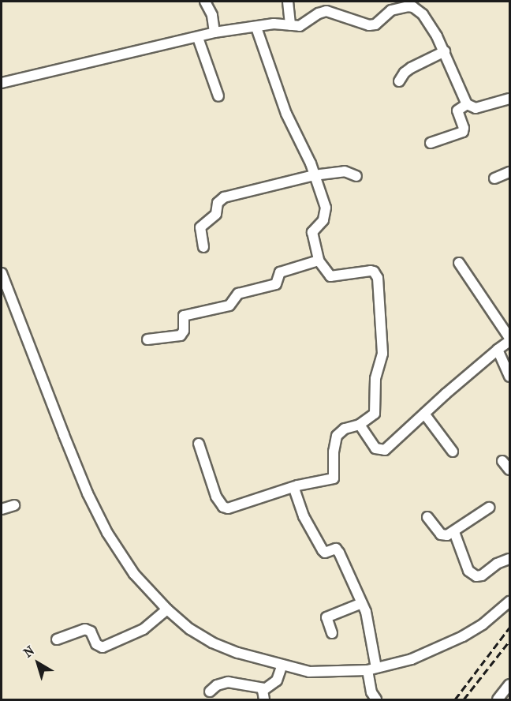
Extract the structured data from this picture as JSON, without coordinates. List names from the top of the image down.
{
  "north": "top left"
}
